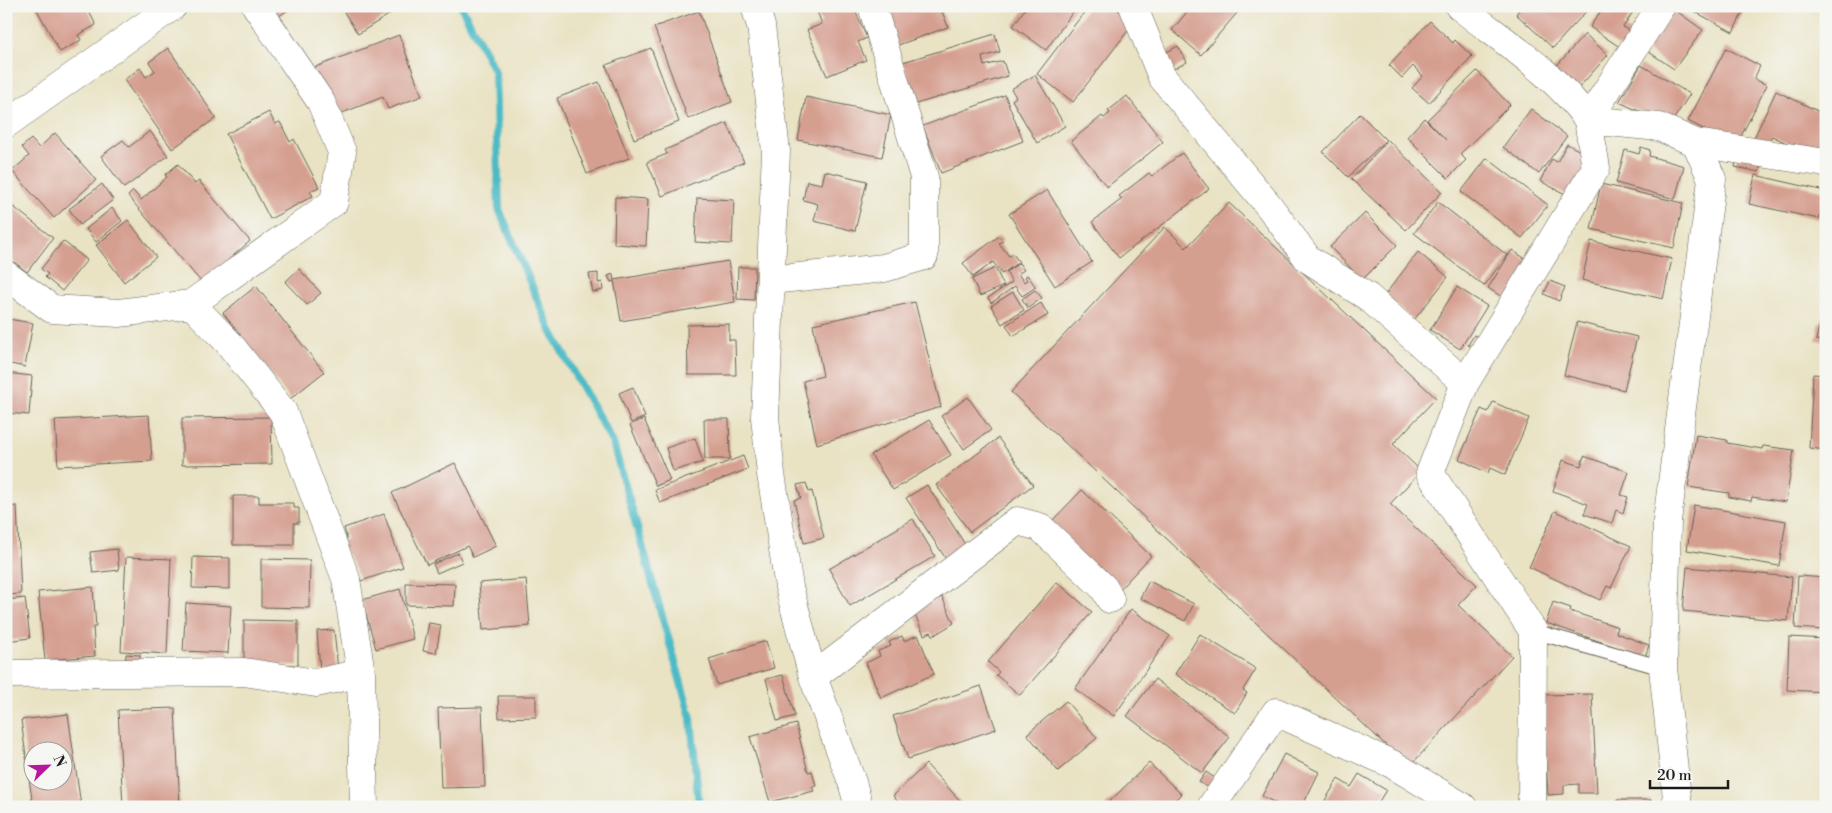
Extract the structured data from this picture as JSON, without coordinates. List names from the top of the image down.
{
  "scale_bar": "20 m",
  "north": "top right"
}
